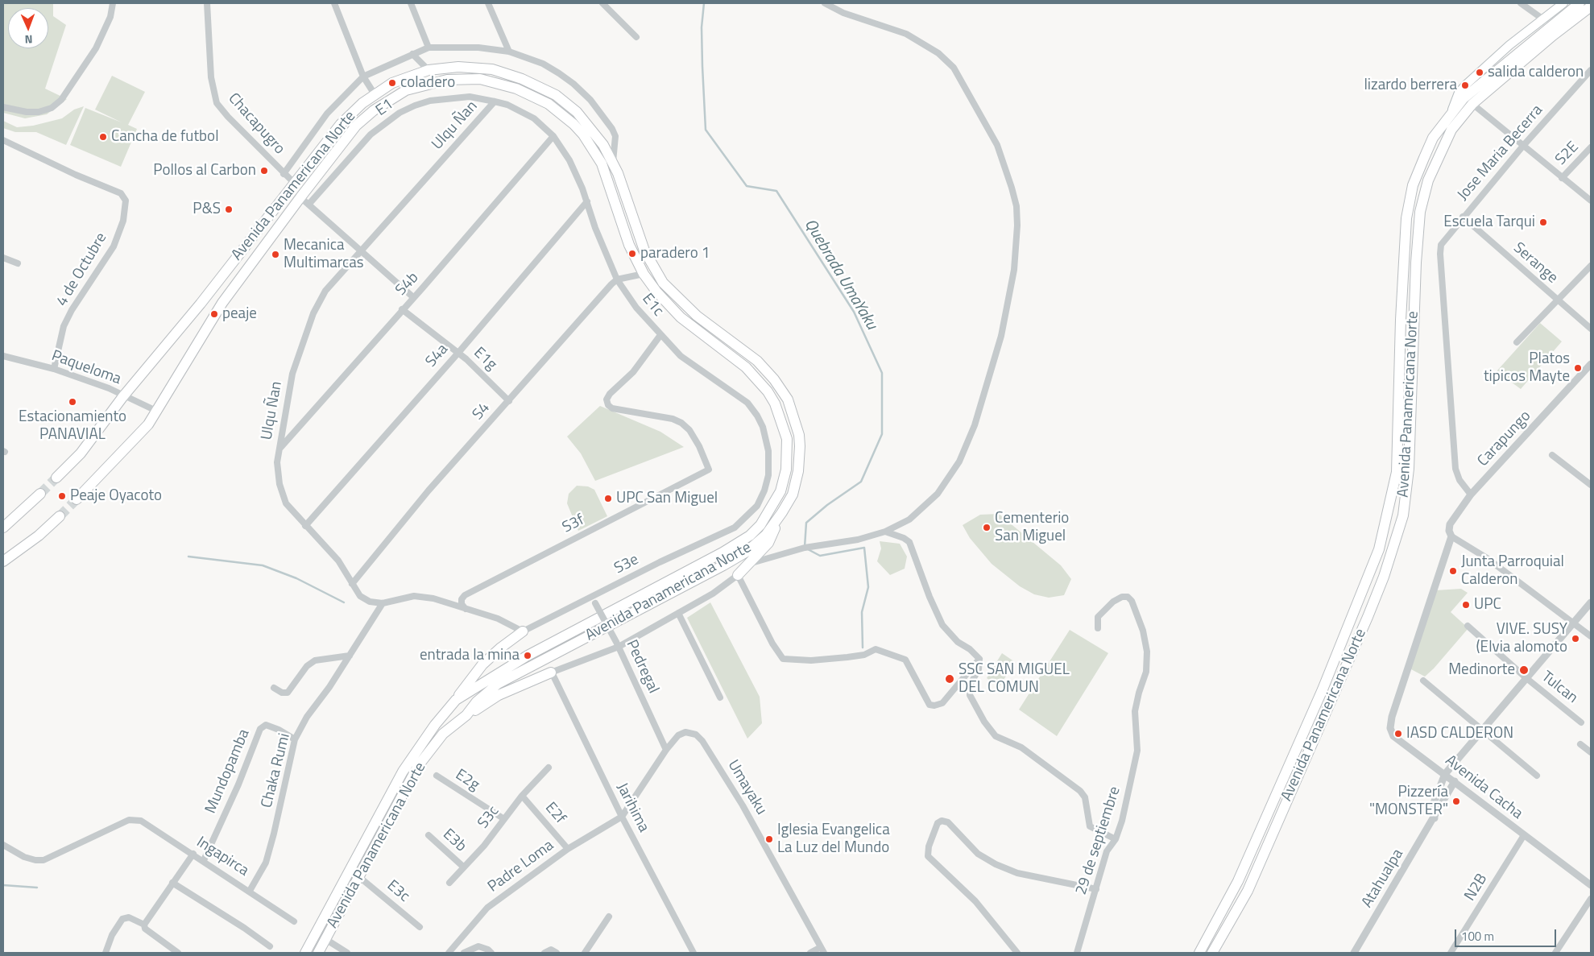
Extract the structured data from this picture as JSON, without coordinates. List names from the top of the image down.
{
  "streets": {
    "highway": ["Avenida Panamericana Norte"],
    "street": [
      "E1",
      "Chacapugro",
      "Ulqu Ñan",
      "Jose Maria Becerra",
      "S2E",
      "Serange",
      "4 de Octubre",
      "S4b",
      "E1c",
      "S4a",
      "E1g",
      "Paqueloma",
      "S4",
      "Carapungo",
      "S3f",
      "S3e",
      "Pedregal",
      "Tulcan",
      "Chaka Rumi",
      "Mundopamba",
      "E2g",
      "Umayaku",
      "Avenida Cacha",
      "Jarihima",
      "E2f",
      "S3c",
      "E3b",
      "29 de septiembre",
      "Ingapirca",
      "Padre Loma",
      "Atahualpa",
      "N2B",
      "E3c"
    ]
  },
  "crossings": [
    ["E1", "Ulqu Ñan"],
    ["E1", "E1c"],
    ["Chacapugro", "Avenida Panamericana Norte"],
    ["Ulqu Ñan", "S4b"],
    ["Ulqu Ñan", "E1c"],
    ["Ulqu Ñan", "S4a"],
    ["Ulqu Ñan", "S4"],
    ["Ulqu Ñan", "S3f"],
    ["Ulqu Ñan", "S3e"],
    ["Ulqu Ñan", "Chaka Rumi"],
    ["Jose Maria Becerra", "Serange"],
    ["Jose Maria Becerra", "Carapungo"],
    ["Avenida Panamericana Norte", "Paqueloma"],
    ["Avenida Panamericana Norte", "E3c"],
    ["4 de Octubre", "Paqueloma"],
    ["S4b", "E1c"],
    ["S4b", "E1g"],
    ["E1c", "S4a"],
    ["E1c", "S4"],
    ["E1c", "S3f"],
    ["E1c", "S3e"],
    ["S4a", "E1g"],
    ["E1g", "S4"],
    ["Carapungo", "Avenida Cacha"],
    ["S3e", "Pedregal"],
    ["Pedregal", "Umayaku"],
    ["Tulcan", "Atahualpa"],
    ["Chaka Rumi", "Mundopamba"],
    ["Chaka Rumi", "Ingapirca"],
    ["Mundopamba", "Ingapirca"],
    ["E2g", "S3c"],
    ["Avenida Cacha", "Atahualpa"],
    ["Avenida Cacha", "N2B"],
    ["Jarihima", "Padre Loma"],
    ["E2f", "S3c"],
    ["E2f", "Padre Loma"],
    ["S3c", "E3b"]
  ],
  "water": ["Quebrada UmaYaku"],
  "places": [
    "salida calderon",
    "coladero",
    "lizardo berrera",
    "Cancha de futbol",
    "Pollos al Carbon",
    "P&S",
    "Escuela Tarqui",
    "paradero 1",
    "Mecanica Multimarcas",
    "peaje",
    "Platos tipicos Mayte",
    "Estacionamiento PANAVIAL",
    "Peaje Oyacoto",
    "UPC San Miguel",
    "Cementerio San Miguel",
    "Junta Parroquial Calderon",
    "UPC",
    "VIVE. SUSY (Elvia alomoto",
    "entrada la mina",
    "Medinorte",
    "SSC SAN MIGUEL DEL COMUN",
    "IASD CALDERON",
    "Pizzería \"MONSTER\"",
    "Iglesia Evangelica La Luz del Mundo"
  ],
  "scale_bar": "100 m",
  "north": "bottom"
}
